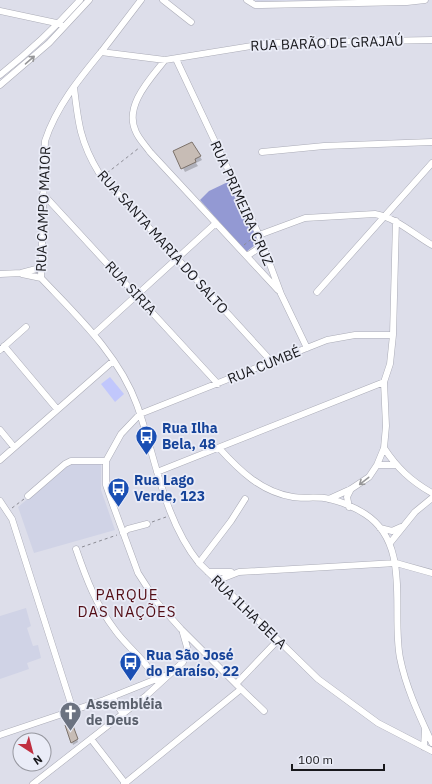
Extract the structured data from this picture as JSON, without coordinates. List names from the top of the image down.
{
  "streets": {
    "street": [
      "RUA BARÃO DE GRAJAÚ",
      "RUA PRIMEIRA CRUZ",
      "RUA CAMPO MAIOR",
      "RUA SANTA MARIA DO SALTO",
      "RUA SIRIA",
      "RUA CUMBÉ",
      "RUA ILHA BELA"
    ]
  },
  "crossings": [
    ["RUA BARÃO DE GRAJAÚ", "RUA PRIMEIRA CRUZ"],
    ["RUA BARÃO DE GRAJAÚ", "RUA CAMPO MAIOR"],
    ["RUA PRIMEIRA CRUZ", "RUA CUMBÉ"],
    ["RUA CAMPO MAIOR", "RUA SANTA MARIA DO SALTO"],
    ["RUA CAMPO MAIOR", "RUA SIRIA"],
    ["RUA CAMPO MAIOR", "RUA CUMBÉ"],
    ["RUA CAMPO MAIOR", "RUA ILHA BELA"],
    ["RUA SANTA MARIA DO SALTO", "RUA CUMBÉ"],
    ["RUA SIRIA", "RUA CUMBÉ"],
    ["RUA CUMBÉ", "RUA ILHA BELA"]
  ],
  "districts": ["PARQUE DAS NAÇÕES"],
  "places": {
    "bus stop": ["Rua Ilha Bela, 48", "Rua Lago Verde, 123", "Rua São José do Paraíso, 22"],
    "church": ["Assembléia de Deus"]
  },
  "scale_bar": "100 m",
  "north": "bottom right"
}
